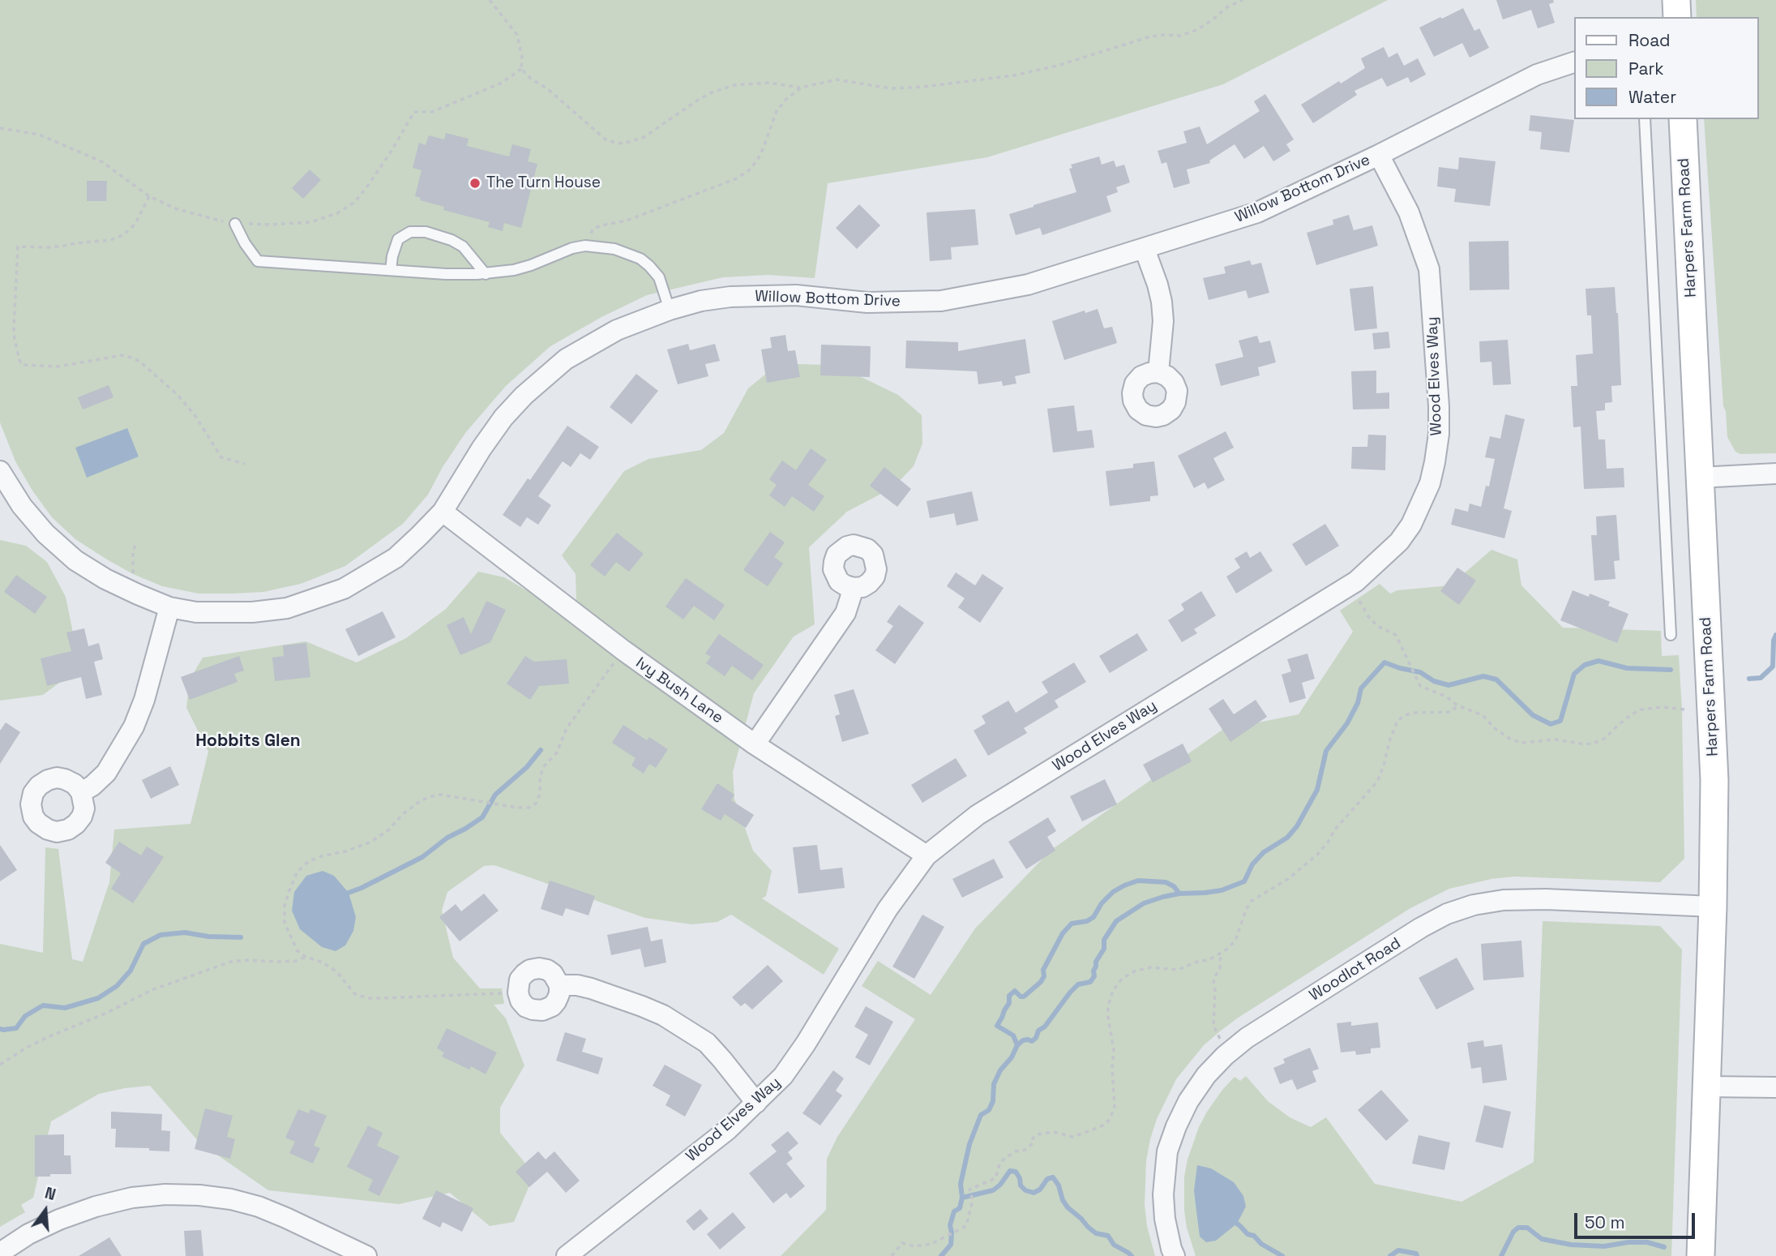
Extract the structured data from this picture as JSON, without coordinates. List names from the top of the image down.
{
  "streets": {
    "main road": ["Harpers Farm Road"],
    "street": [
      "Willow Bottom Drive",
      "Wood Elves Way",
      "Ivy Bush Lane",
      "Woodlot Road"
    ]
  },
  "crossings": [
    ["Willow Bottom Drive", "Wood Elves Way"],
    ["Willow Bottom Drive", "Ivy Bush Lane"],
    ["Harpers Farm Road", "Woodlot Road"],
    ["Wood Elves Way", "Ivy Bush Lane"]
  ],
  "districts": ["Hobbits Glen"],
  "places": ["The Turn House"],
  "legend": ["Road", "Park", "Water"],
  "scale_bar": "50 m",
  "north": "top"
}
